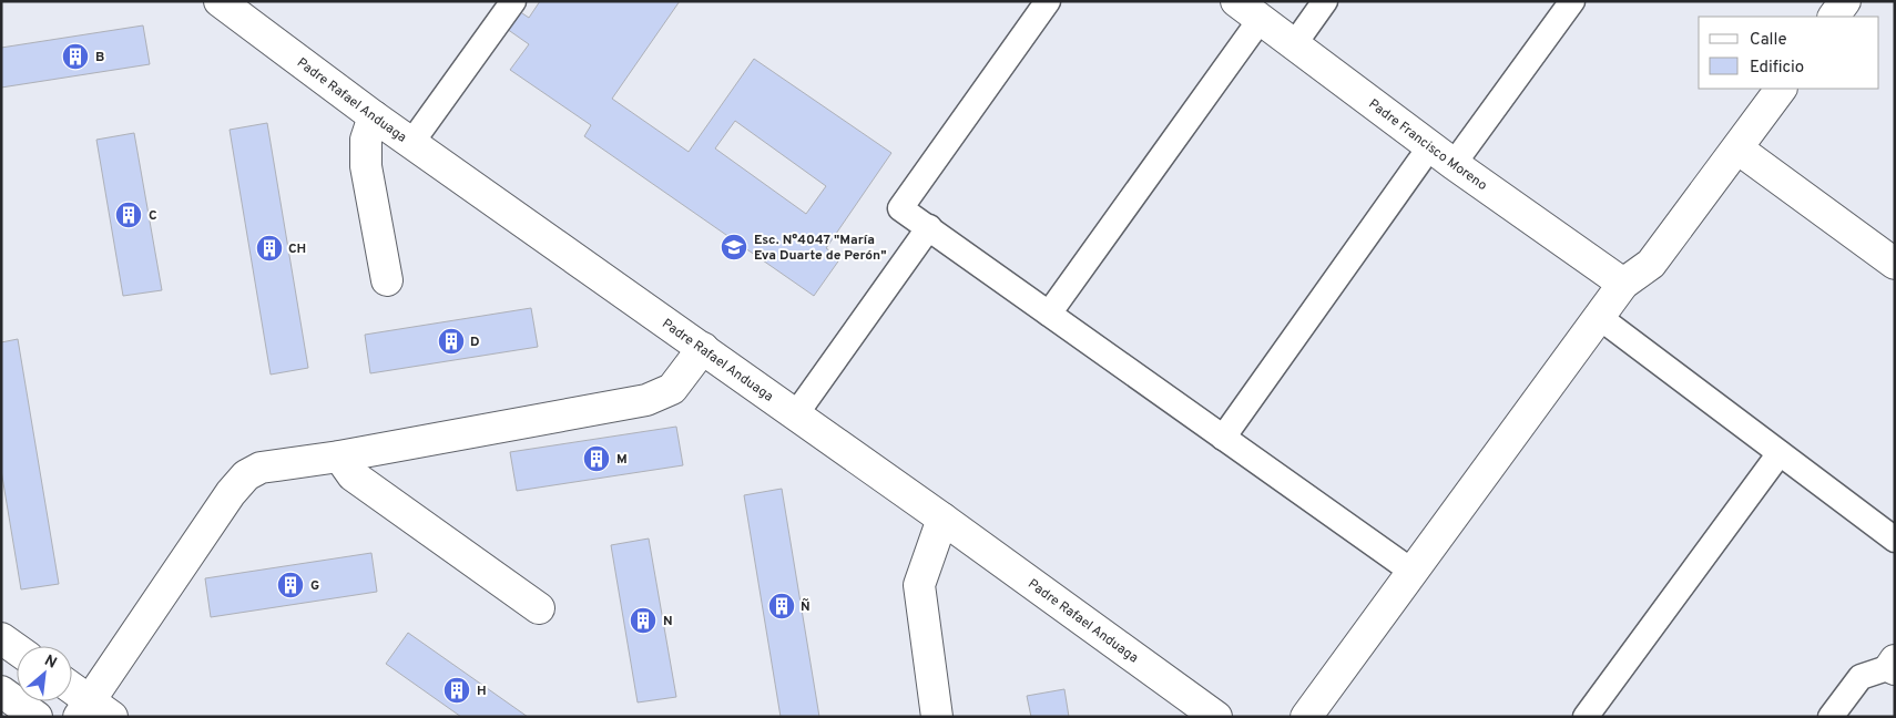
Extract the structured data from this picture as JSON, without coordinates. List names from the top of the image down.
{
  "streets": {
    "street": ["Padre Rafael Anduaga", "Padre Francisco Moreno"]
  },
  "places": {
    "building": [
      "B",
      "C",
      "CH",
      "D",
      "M",
      "G",
      "Ñ",
      "N",
      "H"
    ],
    "school or university": ["Esc. N°4047 \"María Eva Duarte de Perón\""]
  },
  "legend": ["Calle", "Edificio"],
  "north": "top right"
}
